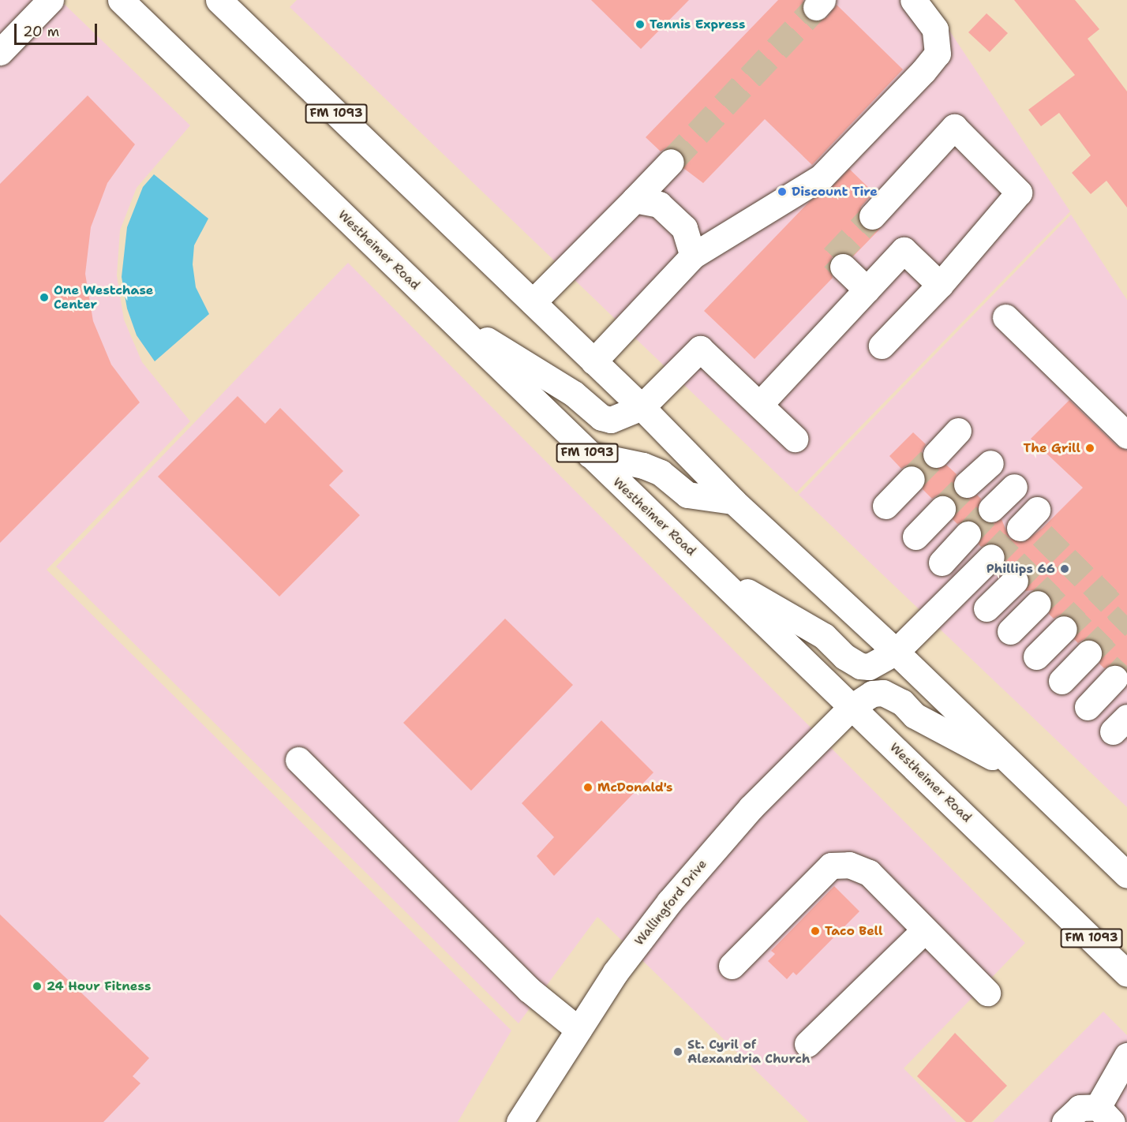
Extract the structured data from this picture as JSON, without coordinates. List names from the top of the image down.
{
  "streets": {
    "main road": ["FM 1093", "Westheimer Road", "Wallingford Drive"]
  },
  "crossings": [
    ["FM 1093", "Wallingford Drive"],
    ["Westheimer Road", "Wallingford Drive"]
  ],
  "places": [
    "Tennis Express",
    "Discount Tire",
    "One Westchase Center",
    "The Grill",
    "Phillips 66",
    "McDonald's",
    "Taco Bell",
    "24 Hour Fitness",
    "St. Cyril of Alexandria Church"
  ],
  "scale_bar": "20 m"
}
